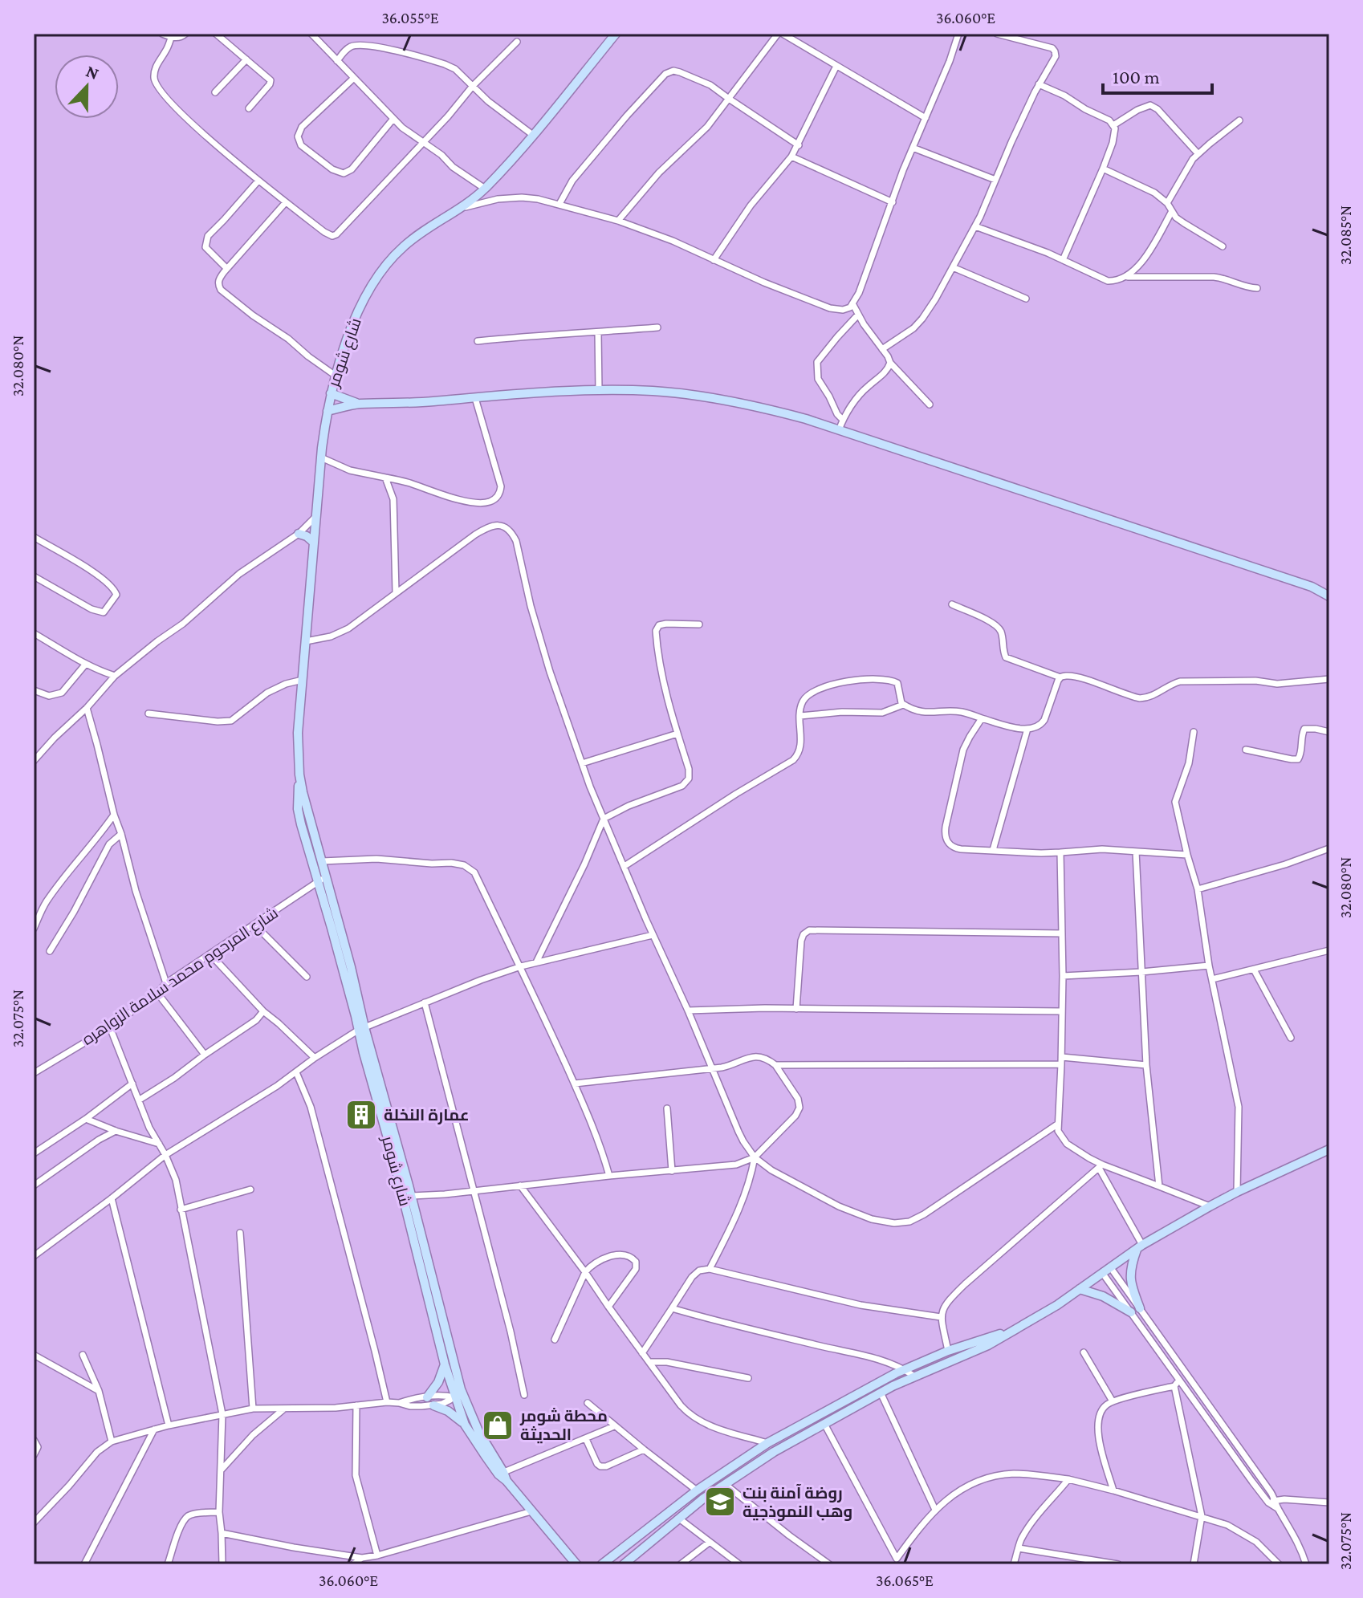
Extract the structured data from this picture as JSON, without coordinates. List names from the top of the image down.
{
  "streets": {
    "street": ["شارع شومر", "شارع المرحوم محمد سلامة الزواهره"]
  },
  "crossings": [
    ["شارع شومر", "شارع المرحوم محمد سلامة الزواهره"]
  ],
  "places": {
    "building": ["عمارة النخلة"],
    "shop": ["محطة شومر الحديثة"],
    "school or university": ["روضة آمنة بنت وهب النموذجية"]
  },
  "scale_bar": "100 m",
  "north": "top",
  "coordinates": [
    "36.055°E",
    "36.060°E",
    "32.085°N",
    "32.080°N",
    "32.075°N",
    "36.065°E"
  ]
}
